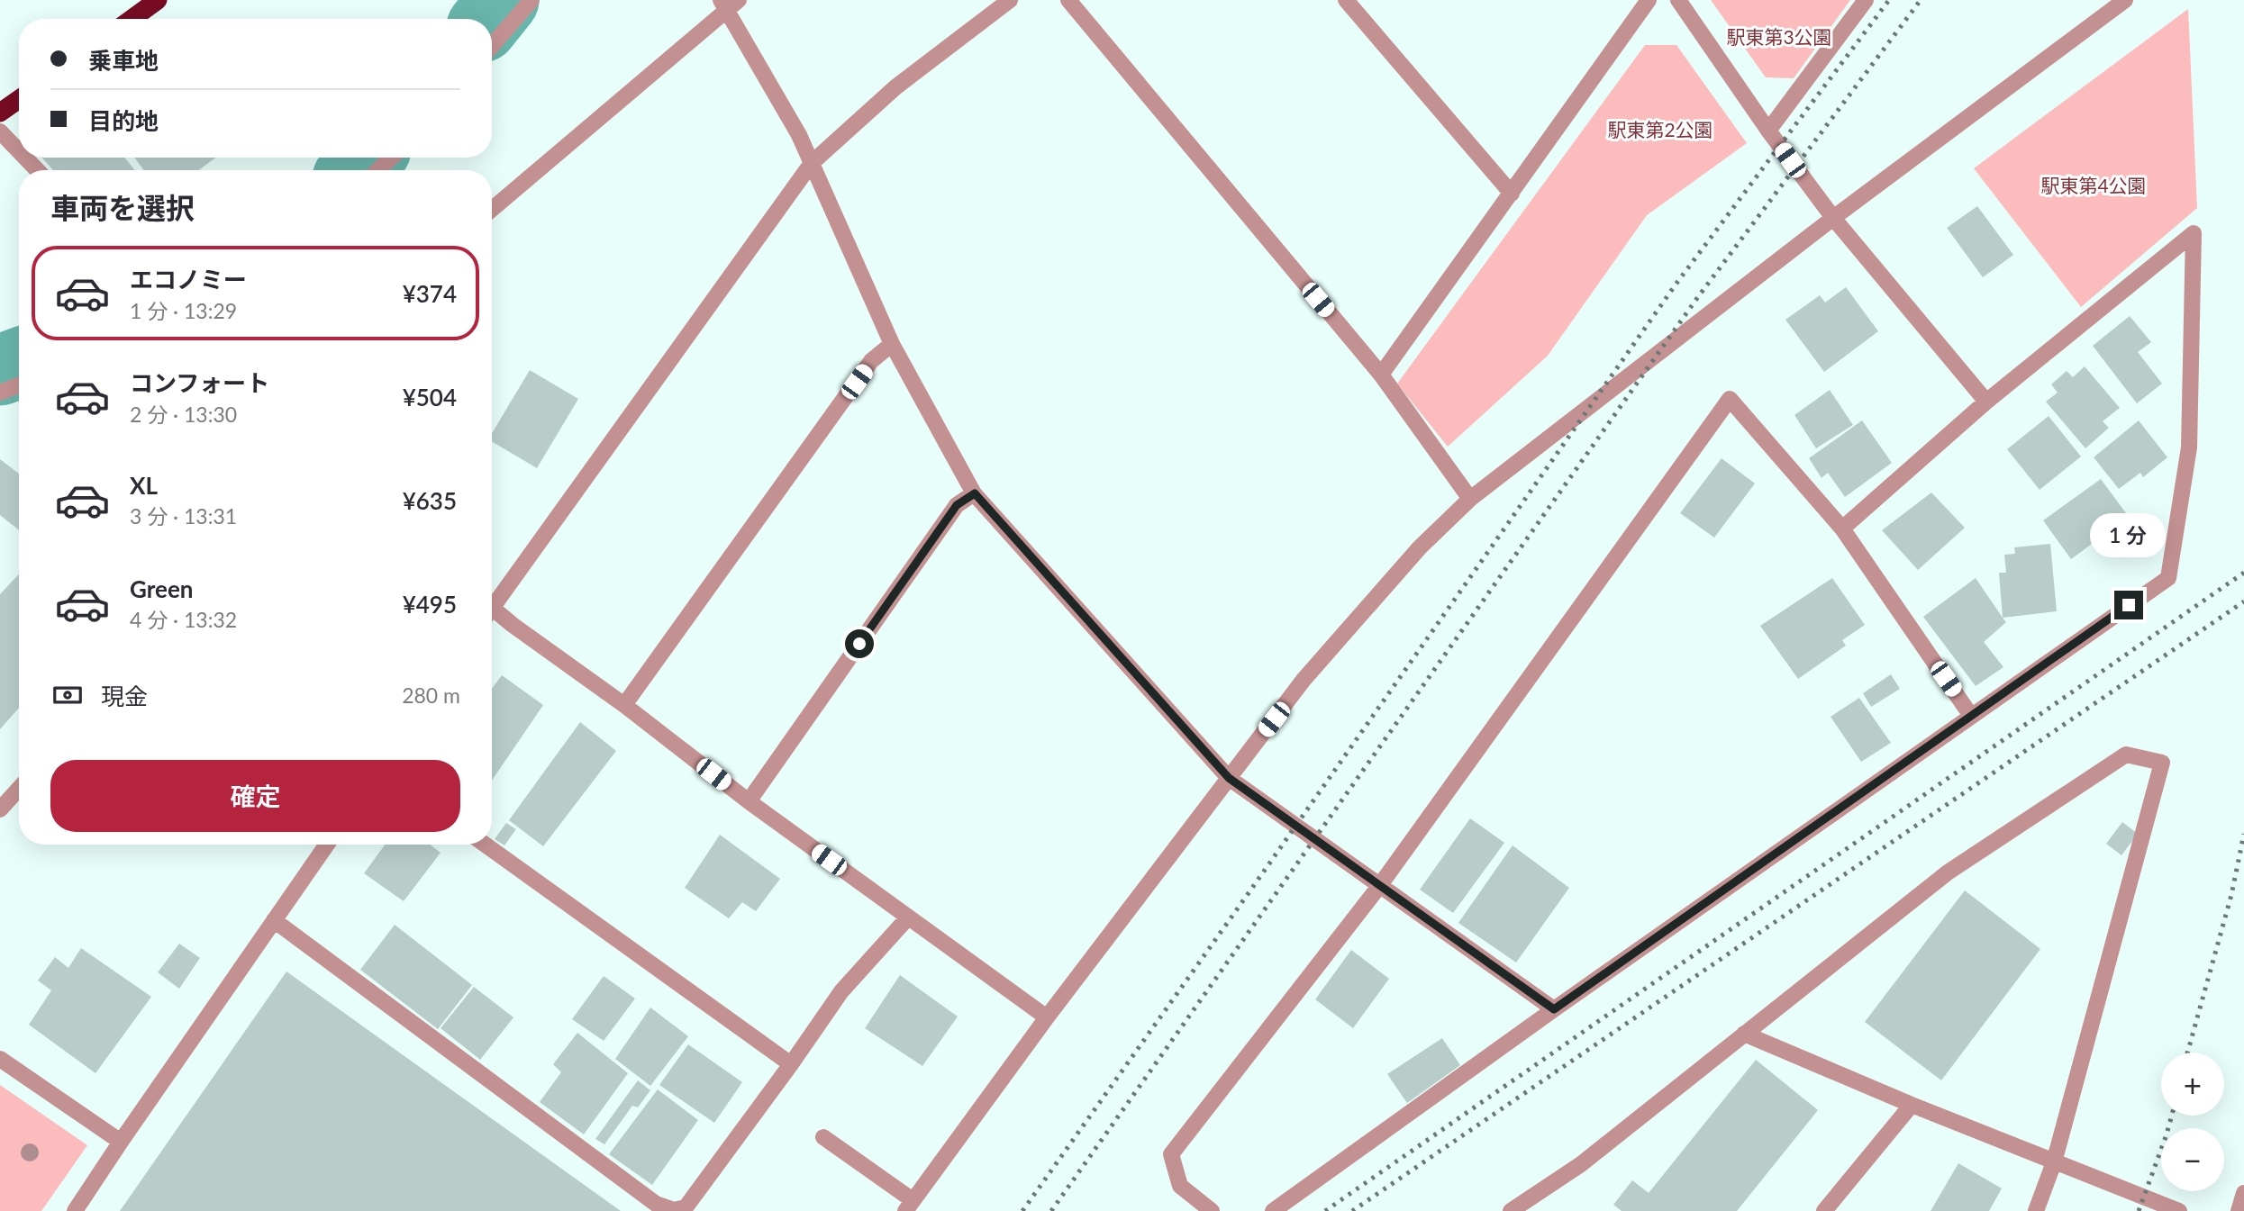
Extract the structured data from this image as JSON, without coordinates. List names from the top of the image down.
{
  "parks": ["駅東第3公園", "駅東第2公園", "駅東第4公園"],
  "page": {
    "banner": ["乗車地", "目的地"],
    "heading": "車両を選択",
    "list": [
      {
        "name": "エコノミー",
        "note": "1 分 · 13:29",
        "value": "¥374"
      },
      {
        "name": "コンフォート",
        "note": "2 分 · 13:30",
        "value": "¥504"
      },
      {
        "name": "XL",
        "note": "3 分 · 13:31",
        "value": "¥635"
      },
      {
        "name": "Green",
        "note": "4 分 · 13:32",
        "value": "¥495"
      }
    ],
    "bubble": "1 分",
    "pay": ["現金", "280 m"],
    "buttons": "確定",
    "map_buttons": ["+", "−"]
  }
}
